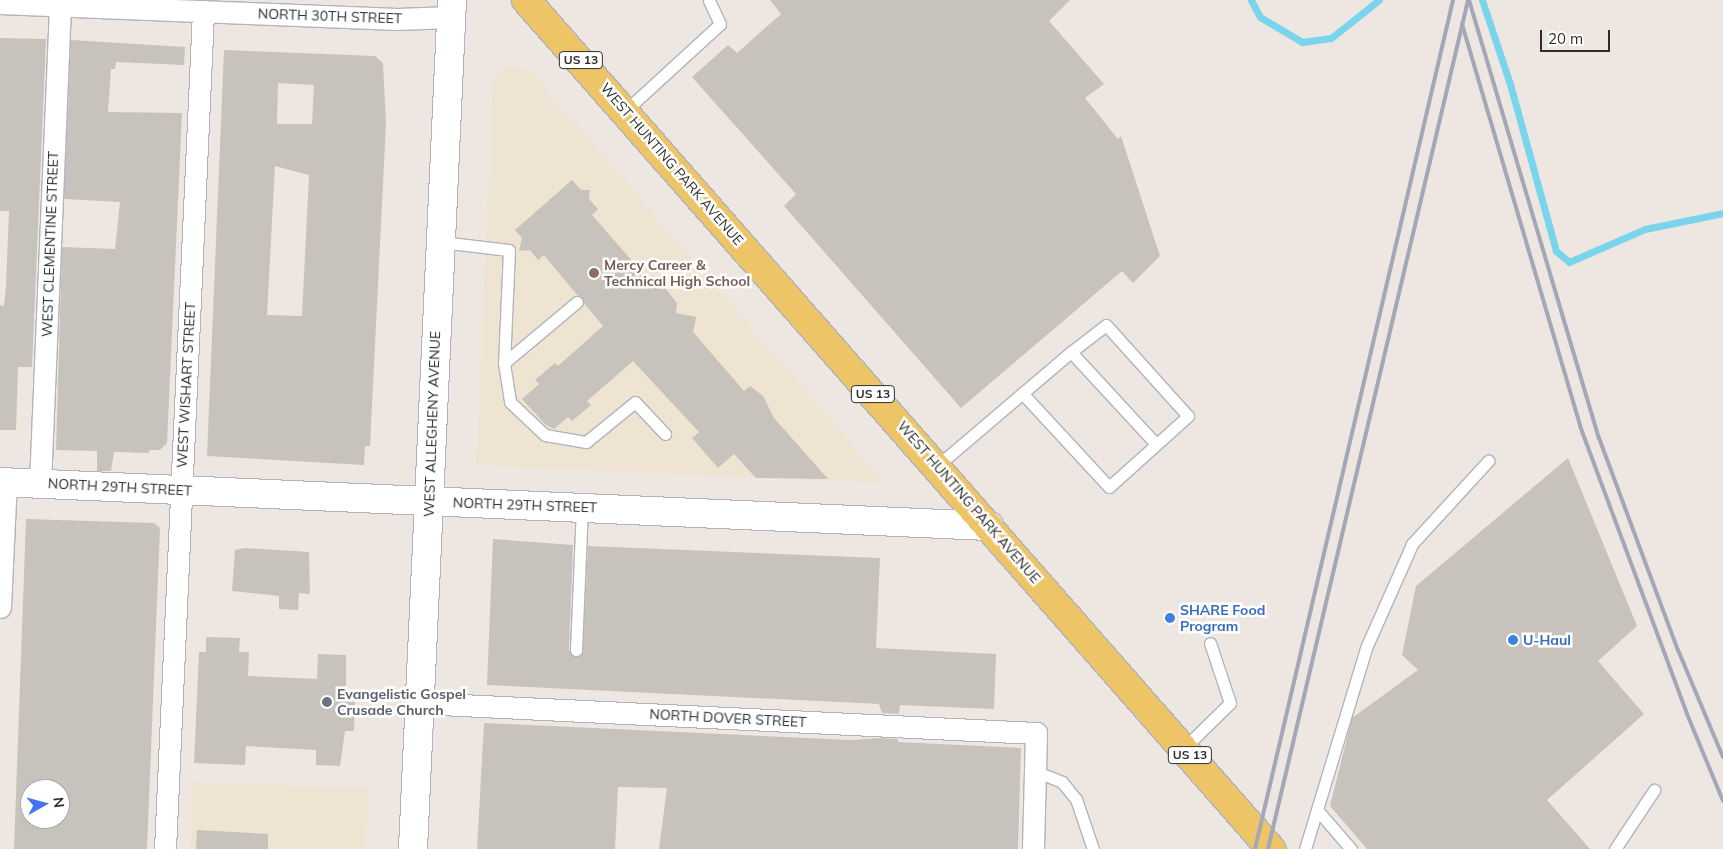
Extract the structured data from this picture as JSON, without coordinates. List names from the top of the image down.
{
  "streets": {
    "main road": ["US 13", "WEST HUNTING PARK AVENUE"],
    "street": [
      "NORTH 30TH STREET",
      "WEST CLEMENTINE STREET",
      "WEST WISHART STREET",
      "WEST ALLEGHENY AVENUE",
      "NORTH 29TH STREET",
      "NORTH DOVER STREET"
    ]
  },
  "crossings": [
    ["NORTH 30TH STREET", "WEST CLEMENTINE STREET"],
    ["NORTH 30TH STREET", "WEST WISHART STREET"],
    ["NORTH 30TH STREET", "WEST ALLEGHENY AVENUE"],
    ["WEST HUNTING PARK AVENUE", "NORTH 29TH STREET"],
    ["WEST CLEMENTINE STREET", "NORTH 29TH STREET"],
    ["WEST WISHART STREET", "NORTH 29TH STREET"],
    ["WEST ALLEGHENY AVENUE", "NORTH 29TH STREET"],
    ["WEST ALLEGHENY AVENUE", "NORTH DOVER STREET"]
  ],
  "places": [
    "Mercy Career & Technical High School",
    "SHARE Food Program",
    "U-Haul",
    "Evangelistic Gospel Crusade Church"
  ],
  "scale_bar": "20 m",
  "north": "right"
}
